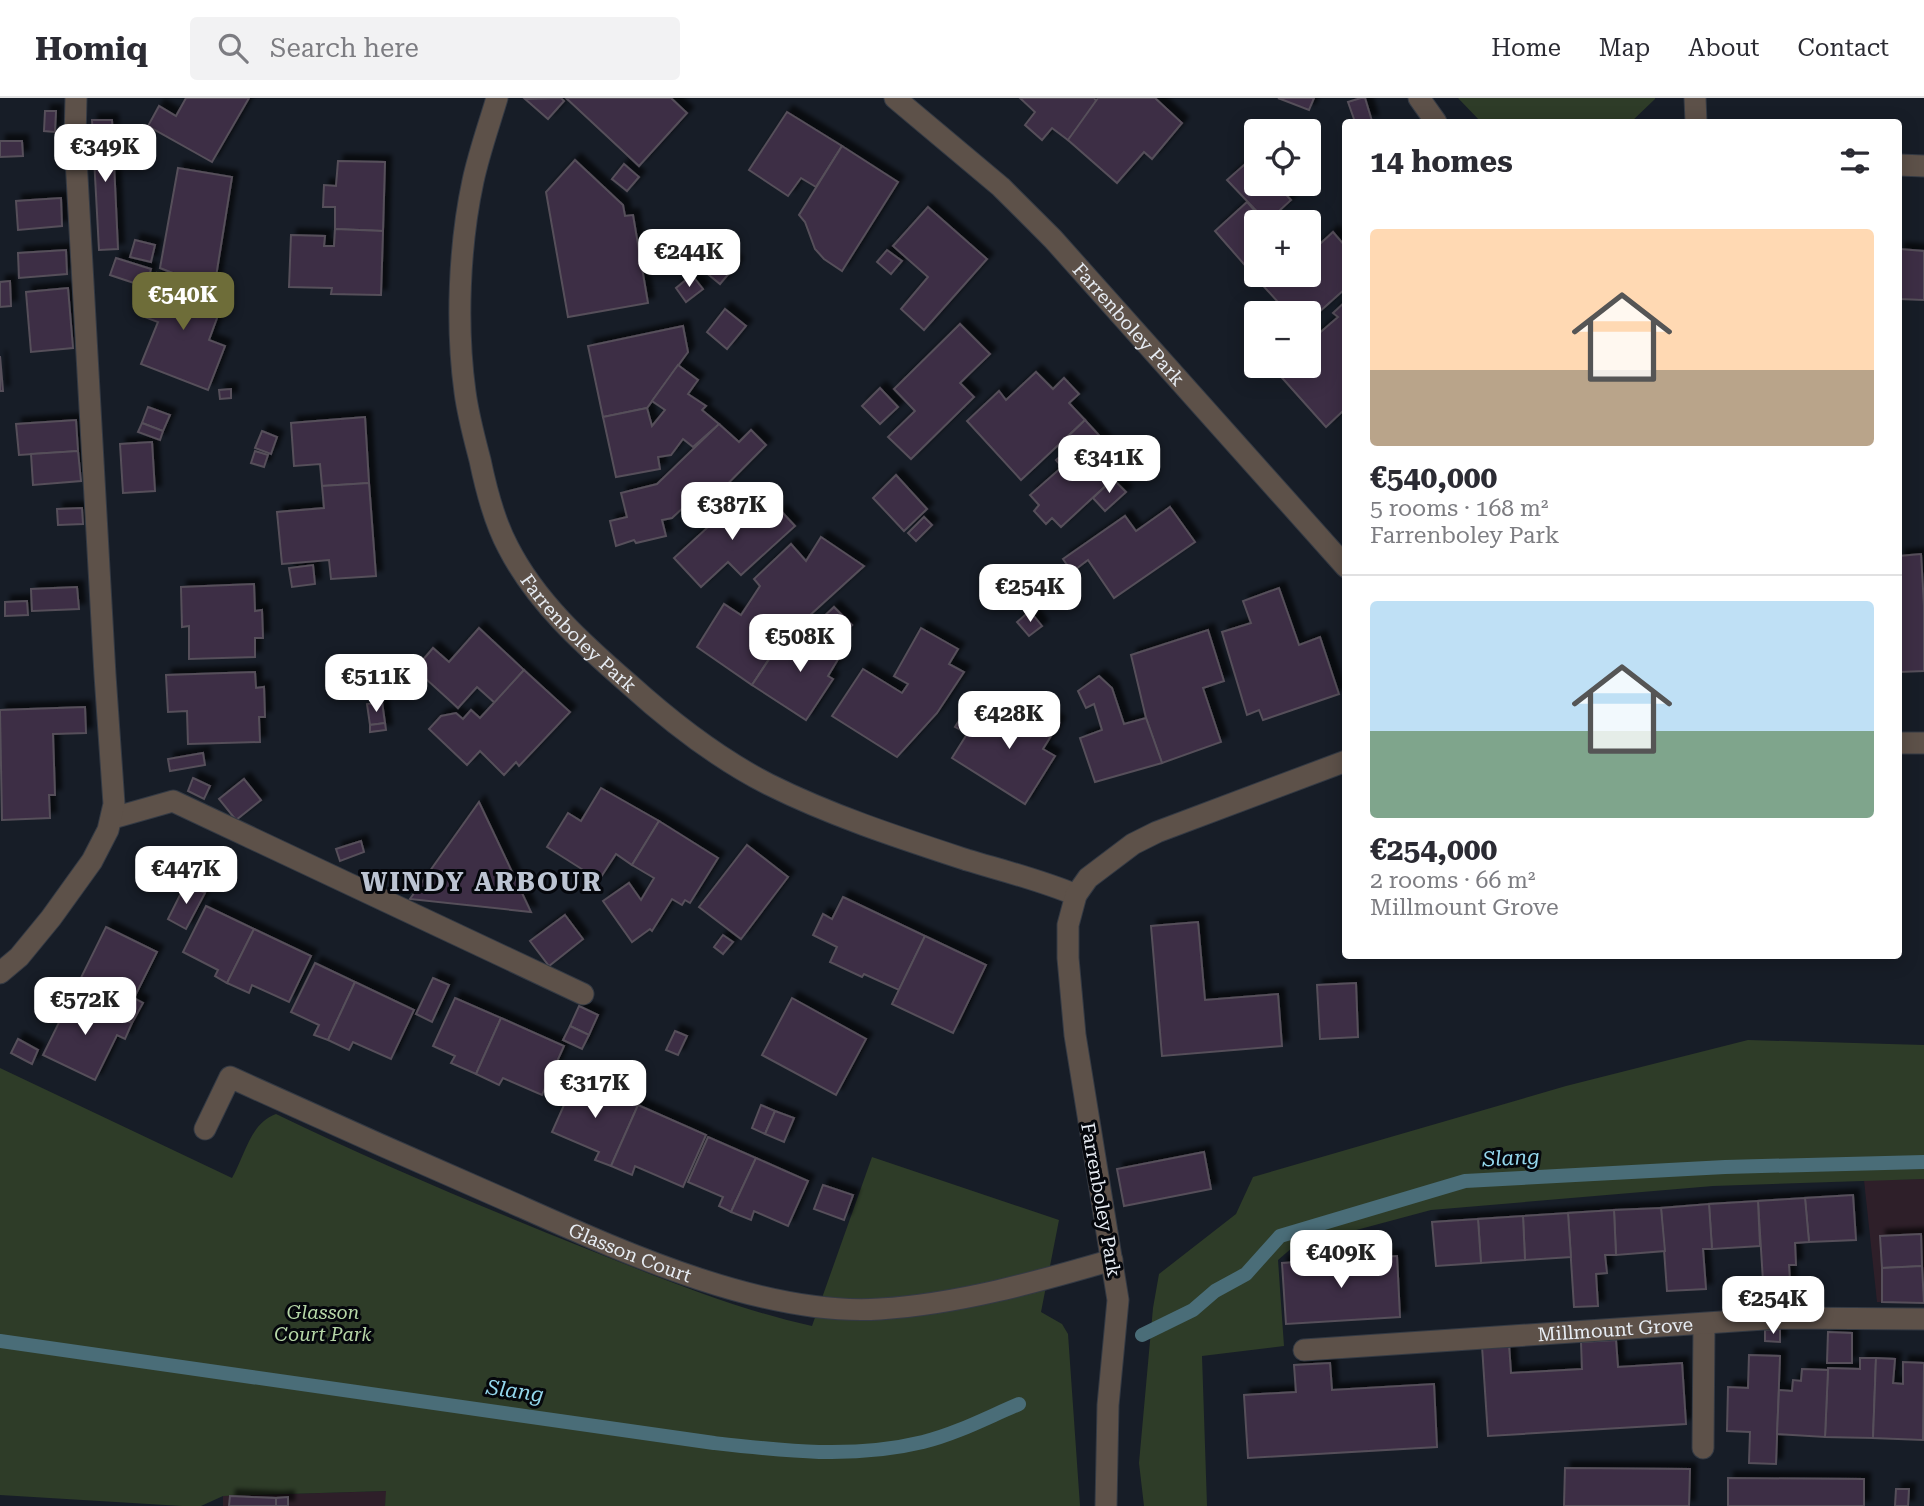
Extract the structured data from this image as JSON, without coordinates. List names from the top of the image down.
{
  "streets": {
    "street": ["Farrenboley Park", "Glasson Court", "Millmount Grove"]
  },
  "crossings": [
    ["Farrenboley Park", "Glasson Court"]
  ],
  "districts": ["WINDY ARBOUR"],
  "water": ["Slang"],
  "parks": ["Glasson Court Park"],
  "page": {
    "header": "Homiq",
    "search": "Search here",
    "nav": [
      "Home",
      "Map",
      "About",
      "Contact"
    ],
    "map_buttons": ["+", "−"],
    "heading": "14 homes",
    "price": [
      "€349K",
      "€244K",
      "€540K",
      "€341K",
      "€387K",
      "€254K",
      "€508K",
      "€511K",
      "€428K",
      "€447K",
      "€572K",
      "€317K",
      "€409K",
      "€254K"
    ],
    "list": [
      {
        "name": "€540,000",
        "note": "5 rooms · 168 m² · Farrenboley Park"
      },
      {
        "name": "€254,000",
        "note": "2 rooms · 66 m² · Millmount Grove"
      }
    ]
  }
}
